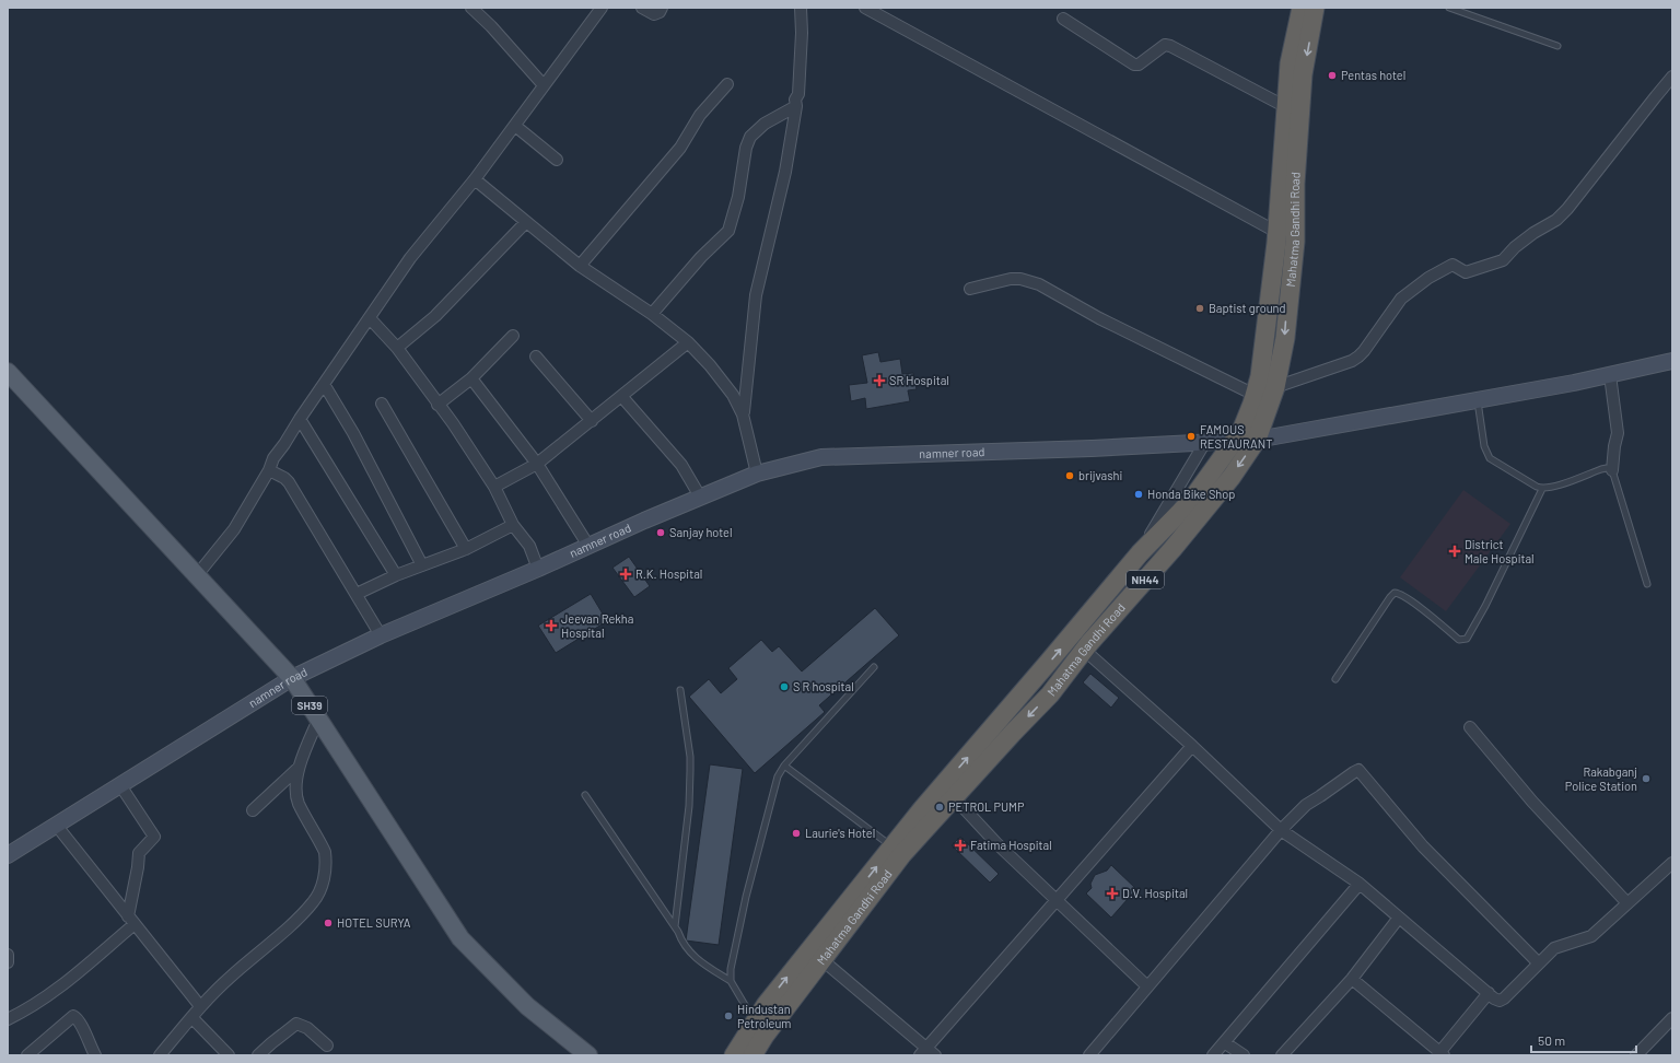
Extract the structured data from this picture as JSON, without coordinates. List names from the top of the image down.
{
  "streets": {
    "highway": ["Mahatma Gandhi Road", "NH44"],
    "main road": ["namner road", "SH39"]
  },
  "crossings": [
    ["Mahatma Gandhi Road", "namner road"],
    ["namner road", "SH39"]
  ],
  "places": {
    "other": [
      "Pentas hotel",
      "Baptist ground",
      "FAMOUS RESTAURANT",
      "brijvashi",
      "Honda Bike Shop",
      "Sanjay hotel",
      "S R hospital",
      "Rakabganj Police Station",
      "PETROL PUMP",
      "Laurie's Hotel",
      "HOTEL SURYA",
      "Hindustan Petroleum"
    ],
    "health": [
      "SR Hospital",
      "District Male Hospital",
      "R.K. Hospital",
      "Jeevan Rekha Hospital",
      "Fatima Hospital",
      "D.V. Hospital"
    ]
  },
  "scale_bar": "50 m"
}
